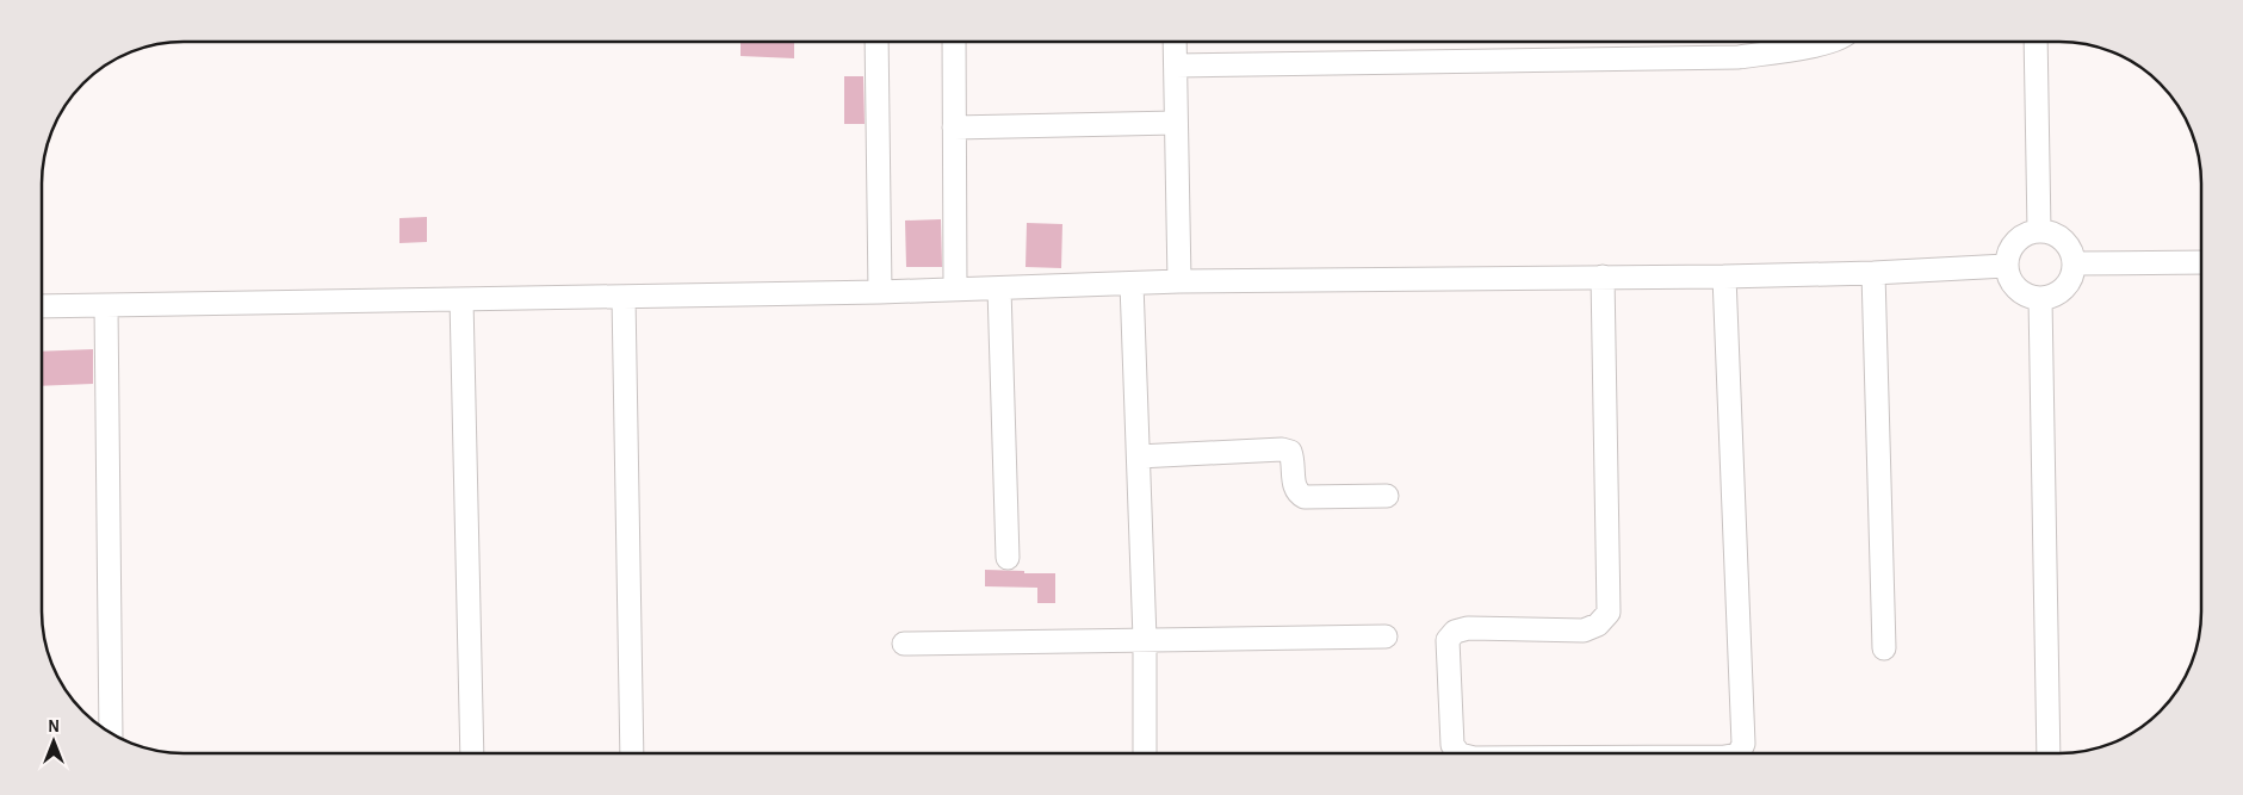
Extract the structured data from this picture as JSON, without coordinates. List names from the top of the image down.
{
  "north": "top"
}
